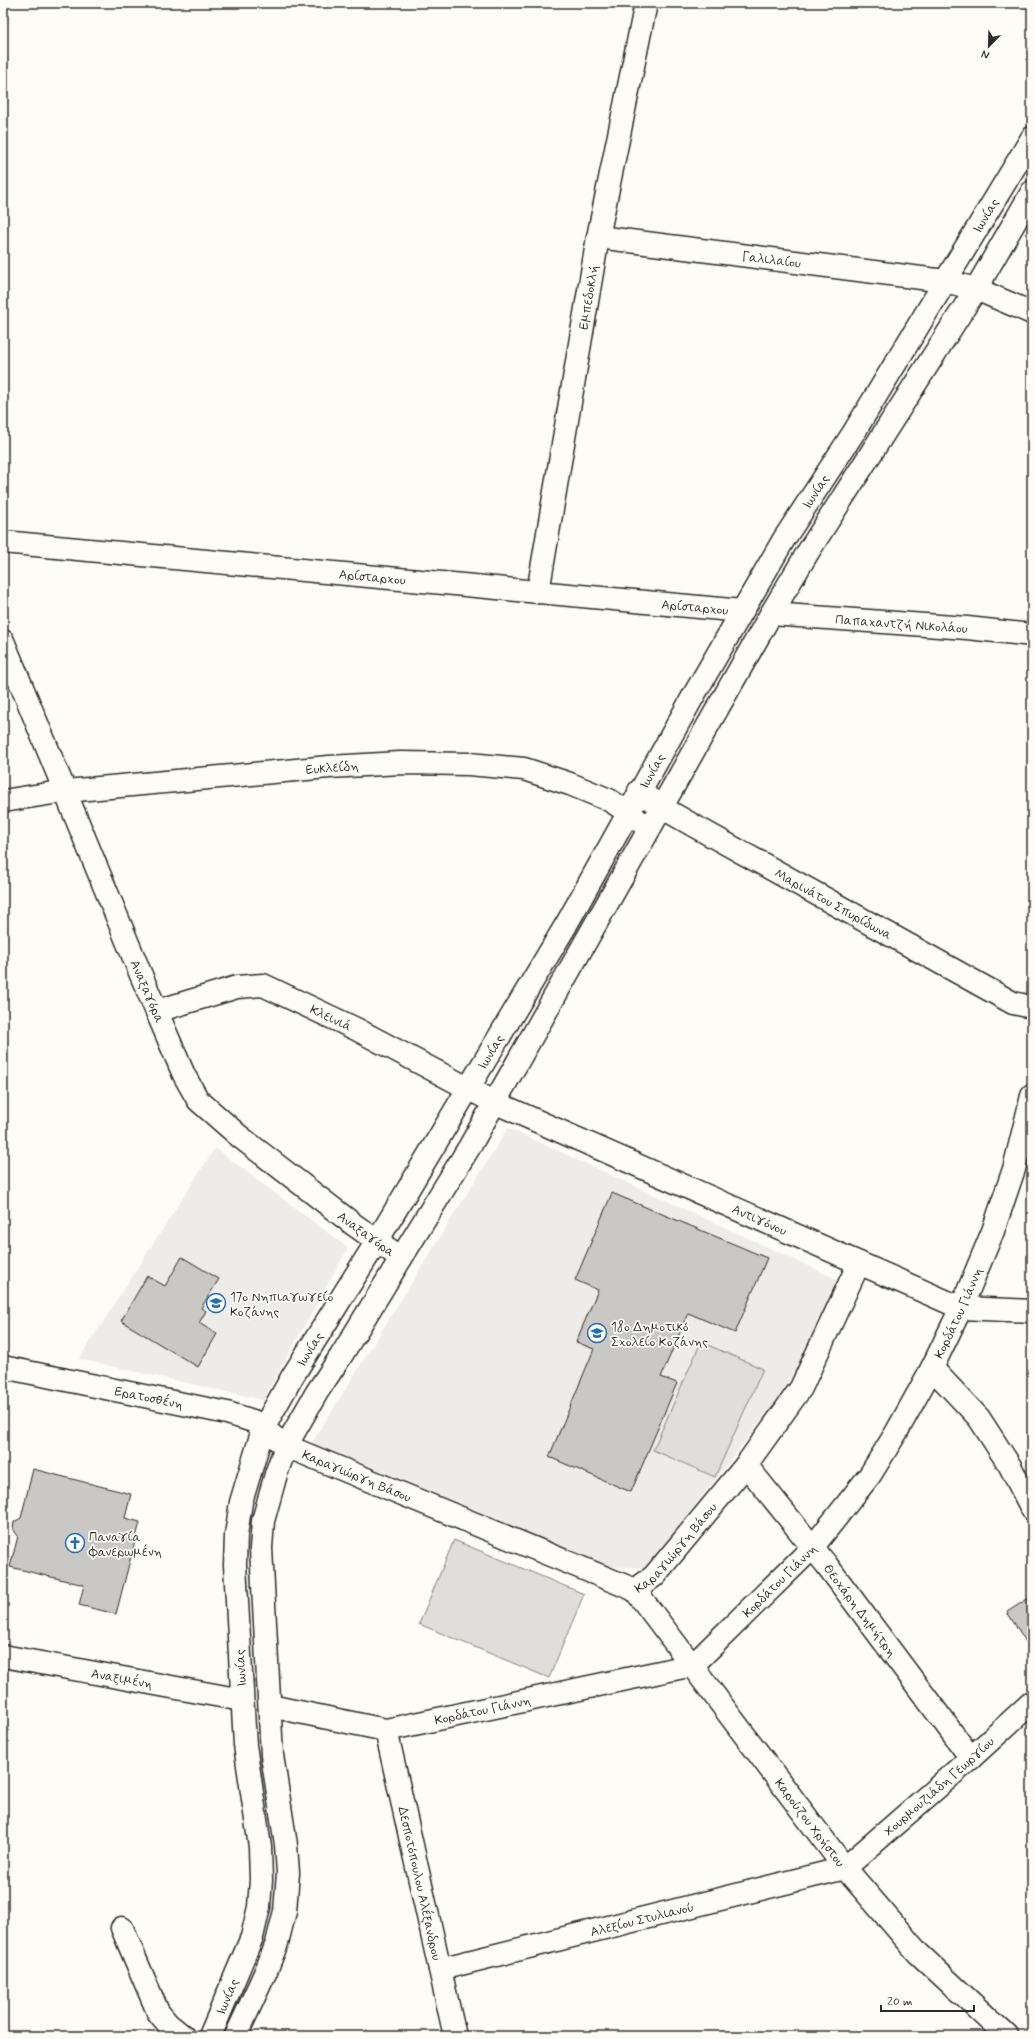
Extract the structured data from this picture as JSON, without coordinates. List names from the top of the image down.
{
  "streets": {
    "street": [
      "Ιωνίας",
      "Γαλιλαίου",
      "Εμπεδοκλή",
      "Αρίσταρχου",
      "Παπαχαντζή Νικολάου",
      "Ευκλείδη",
      "Μαρινάτου Σπυρίδωνα",
      "Αναξαγόρα",
      "Κλεινιά",
      "Αντιγόνου",
      "Κορδάτου Γιάννη",
      "Ερατοσθένη",
      "Καραγιώργη Βάσου",
      "Θεοχάρη Δημήτρη",
      "Αναξιμένη",
      "Χουρμουζιάδη Γεωργίου",
      "Καρούζου Χρήστου",
      "Δεσποτόπουλου Αλέξανδρου",
      "Αλεξίου Στυλιανού"
    ]
  },
  "crossings": [
    ["Ιωνίας", "Γαλιλαίου"],
    ["Ιωνίας", "Αρίσταρχου"],
    ["Ιωνίας", "Παπαχαντζή Νικολάου"],
    ["Ιωνίας", "Ευκλείδη"],
    ["Ιωνίας", "Μαρινάτου Σπυρίδωνα"],
    ["Ιωνίας", "Αναξαγόρα"],
    ["Ιωνίας", "Κλεινιά"],
    ["Ιωνίας", "Αντιγόνου"],
    ["Ιωνίας", "Κορδάτου Γιάννη"],
    ["Ιωνίας", "Ερατοσθένη"],
    ["Ιωνίας", "Καραγιώργη Βάσου"],
    ["Ιωνίας", "Αναξιμένη"],
    ["Γαλιλαίου", "Εμπεδοκλή"],
    ["Εμπεδοκλή", "Αρίσταρχου"],
    ["Αρίσταρχου", "Παπαχαντζή Νικολάου"],
    ["Ευκλείδη", "Αναξαγόρα"],
    ["Αναξαγόρα", "Κλεινιά"],
    ["Κλεινιά", "Αντιγόνου"],
    ["Αντιγόνου", "Κορδάτου Γιάννη"],
    ["Αντιγόνου", "Καραγιώργη Βάσου"],
    ["Κορδάτου Γιάννη", "Θεοχάρη Δημήτρη"],
    ["Κορδάτου Γιάννη", "Αναξιμένη"],
    ["Κορδάτου Γιάννη", "Καρούζου Χρήστου"],
    ["Κορδάτου Γιάννη", "Δεσποτόπουλου Αλέξανδρου"],
    ["Ερατοσθένη", "Καραγιώργη Βάσου"],
    ["Καραγιώργη Βάσου", "Θεοχάρη Δημήτρη"],
    ["Καραγιώργη Βάσου", "Καρούζου Χρήστου"],
    ["Θεοχάρη Δημήτρη", "Χουρμουζιάδη Γεωργίου"],
    ["Χουρμουζιάδη Γεωργίου", "Καρούζου Χρήστου"],
    ["Χουρμουζιάδη Γεωργίου", "Αλεξίου Στυλιανού"],
    ["Καρούζου Χρήστου", "Αλεξίου Στυλιανού"],
    ["Δεσποτόπουλου Αλέξανδρου", "Αλεξίου Στυλιανού"]
  ],
  "places": {
    "school or university": ["17ο Νηπιαγωγείο Κοζάνης", "18ο Δημοτικό Σχολείο Κοζάνης"],
    "church": ["Παναγία Φανερωμένη"]
  },
  "scale_bar": "20 m",
  "north": "bottom left"
}
